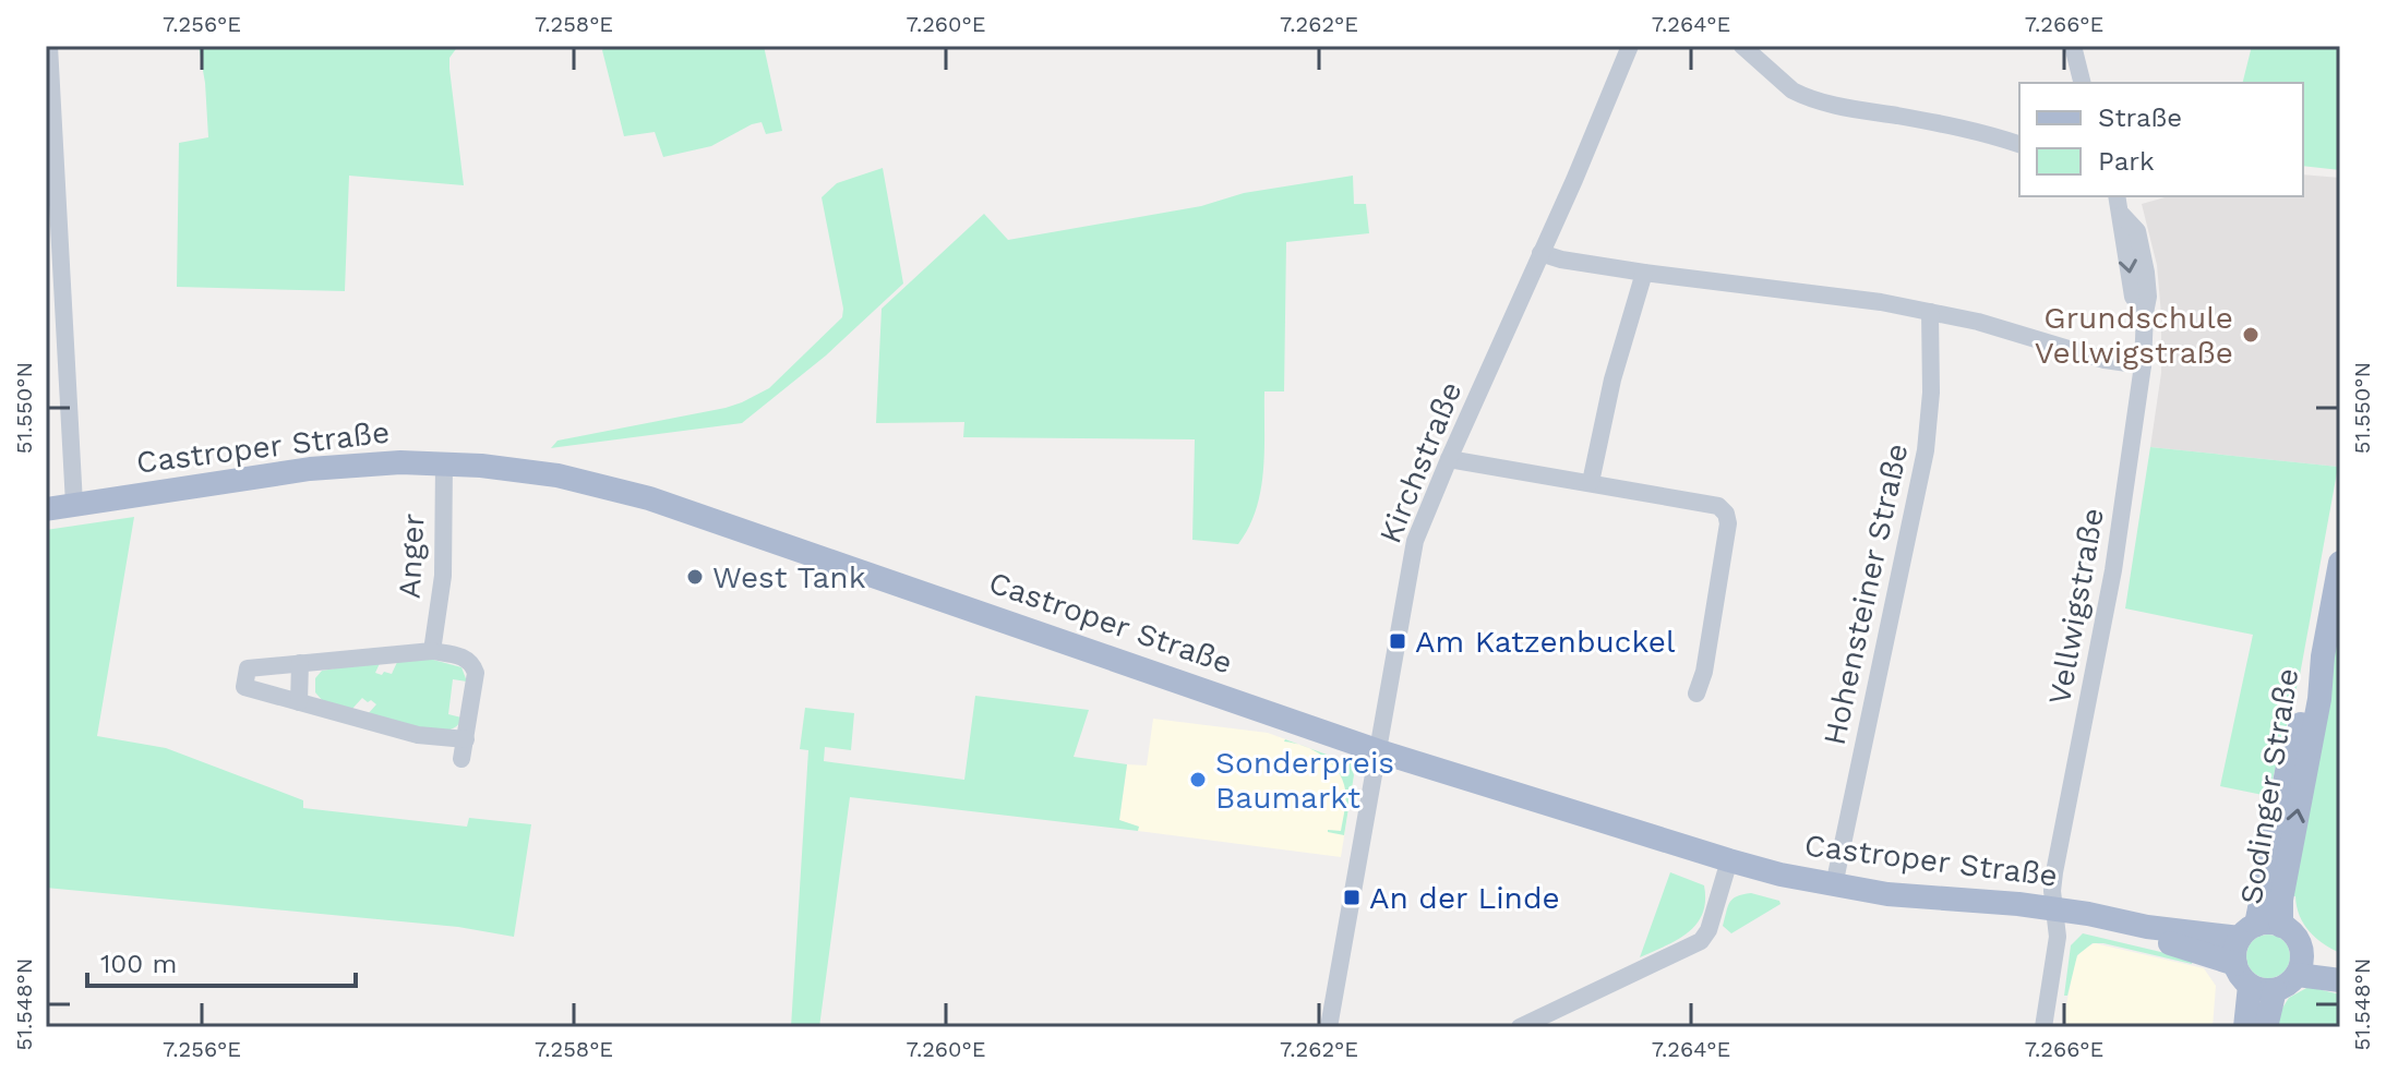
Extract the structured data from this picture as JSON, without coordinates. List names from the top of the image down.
{
  "streets": {
    "main road": ["Castroper Straße", "Sodinger Straße"],
    "street": [
      "Kirchstraße",
      "Anger",
      "Hohensteiner Straße",
      "Vellwigstraße"
    ]
  },
  "crossings": [
    ["Castroper Straße", "Kirchstraße"],
    ["Castroper Straße", "Anger"],
    ["Castroper Straße", "Hohensteiner Straße"],
    ["Castroper Straße", "Vellwigstraße"],
    ["Castroper Straße", "Sodinger Straße"]
  ],
  "places": {
    "other": ["Grundschule Vellwigstraße", "West Tank", "Sonderpreis Baumarkt"],
    "transit": ["Am Katzenbuckel", "An der Linde"]
  },
  "legend": ["Straße", "Park"],
  "scale_bar": "100 m",
  "coordinates": [
    "7.256°E",
    "7.258°E",
    "7.260°E",
    "7.262°E",
    "7.264°E",
    "7.266°E",
    "51.550°N",
    "51.548°N"
  ]
}
